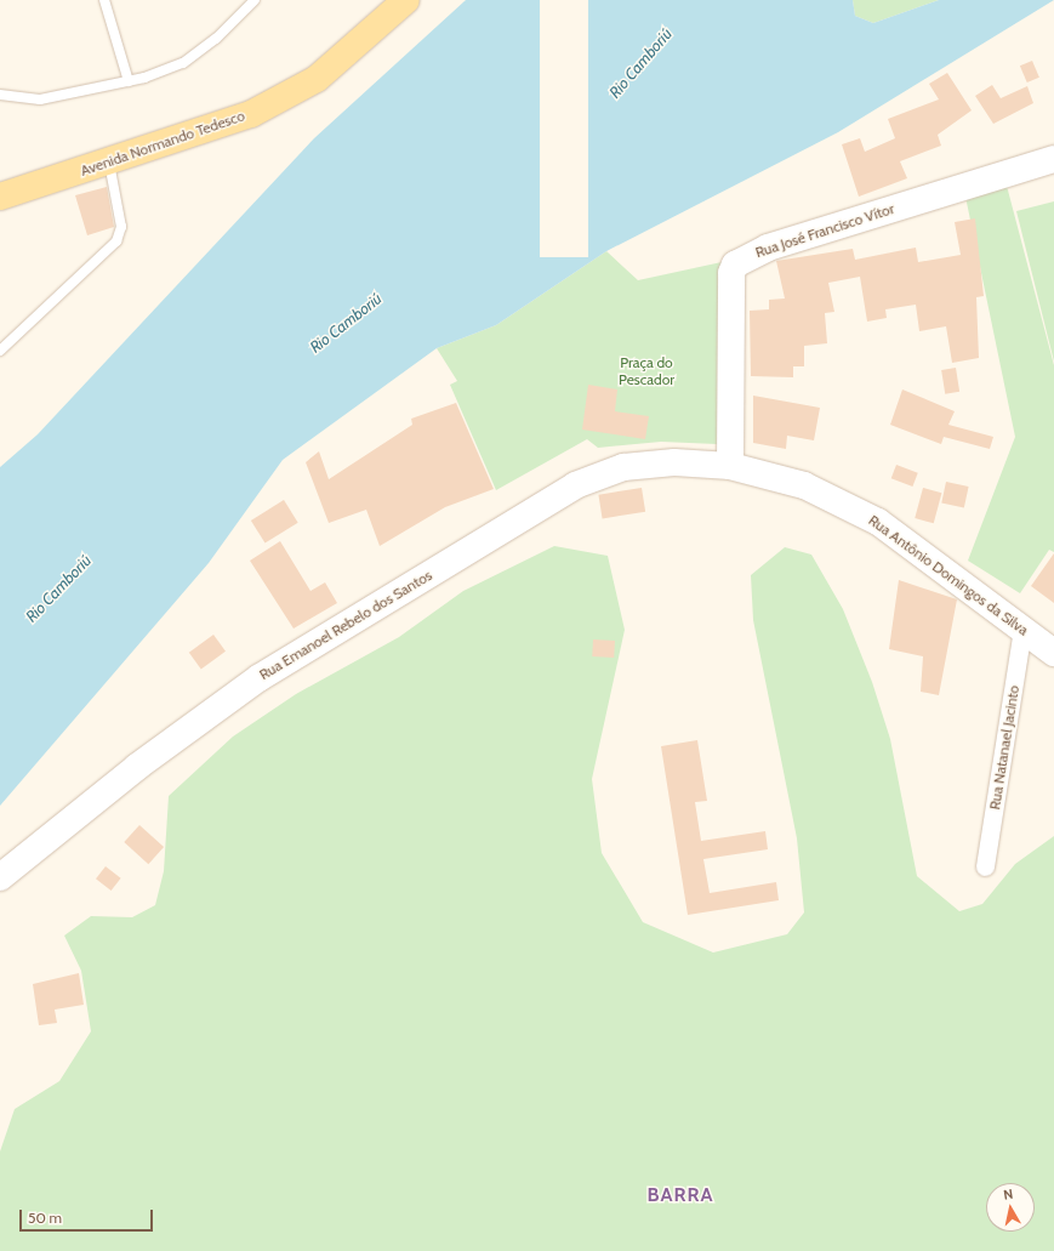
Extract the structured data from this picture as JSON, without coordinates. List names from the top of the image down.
{
  "streets": {
    "main road": [
      "Avenida Normando Tedesco",
      "Rua José Francisco Vítor",
      "Rua Antônio Domingos da Silva",
      "Rua Emanoel Rebelo dos Santos"
    ],
    "street": ["Rua Natanael Jacinto"]
  },
  "crossings": [
    ["Rua José Francisco Vítor", "Rua Antônio Domingos da Silva"],
    ["Rua José Francisco Vítor", "Rua Emanoel Rebelo dos Santos"],
    ["Rua Antônio Domingos da Silva", "Rua Emanoel Rebelo dos Santos"],
    ["Rua Antônio Domingos da Silva", "Rua Natanael Jacinto"]
  ],
  "districts": ["BARRA"],
  "water": ["Rio Camboriú"],
  "parks": ["Praça do Pescador"],
  "scale_bar": "50 m",
  "north": "top"
}
